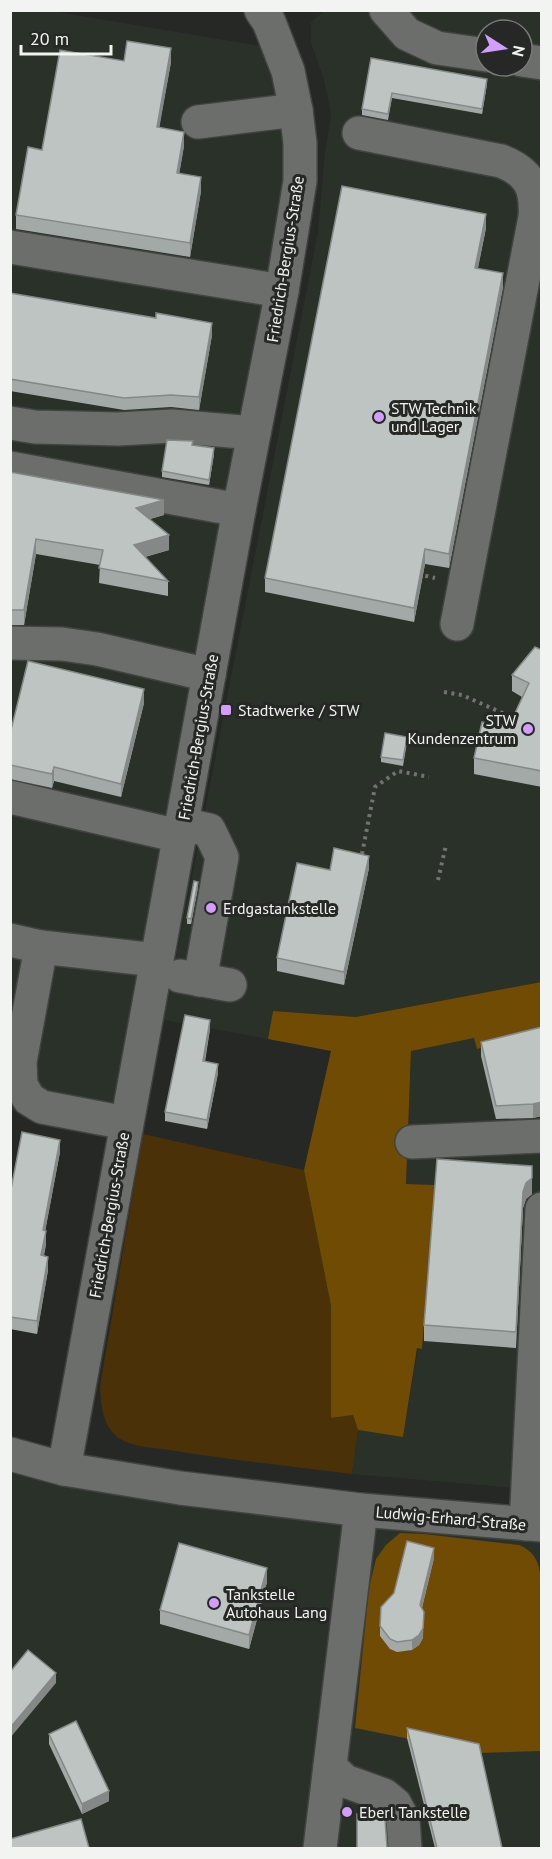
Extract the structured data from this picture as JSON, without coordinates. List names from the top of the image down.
{
  "streets": {
    "street": ["Friedrich-Bergius-Straße", "Ludwig-Erhard-Straße"]
  },
  "crossings": [
    ["Friedrich-Bergius-Straße", "Ludwig-Erhard-Straße"]
  ],
  "places": {
    "other": [
      "STW Technik und Lager",
      "STW Kundenzentrum",
      "Erdgastankstelle",
      "Tankstelle Autohaus Lang",
      "Eberl Tankstelle"
    ],
    "transit": ["Stadtwerke / STW"]
  },
  "scale_bar": "20 m",
  "north": "right"
}
